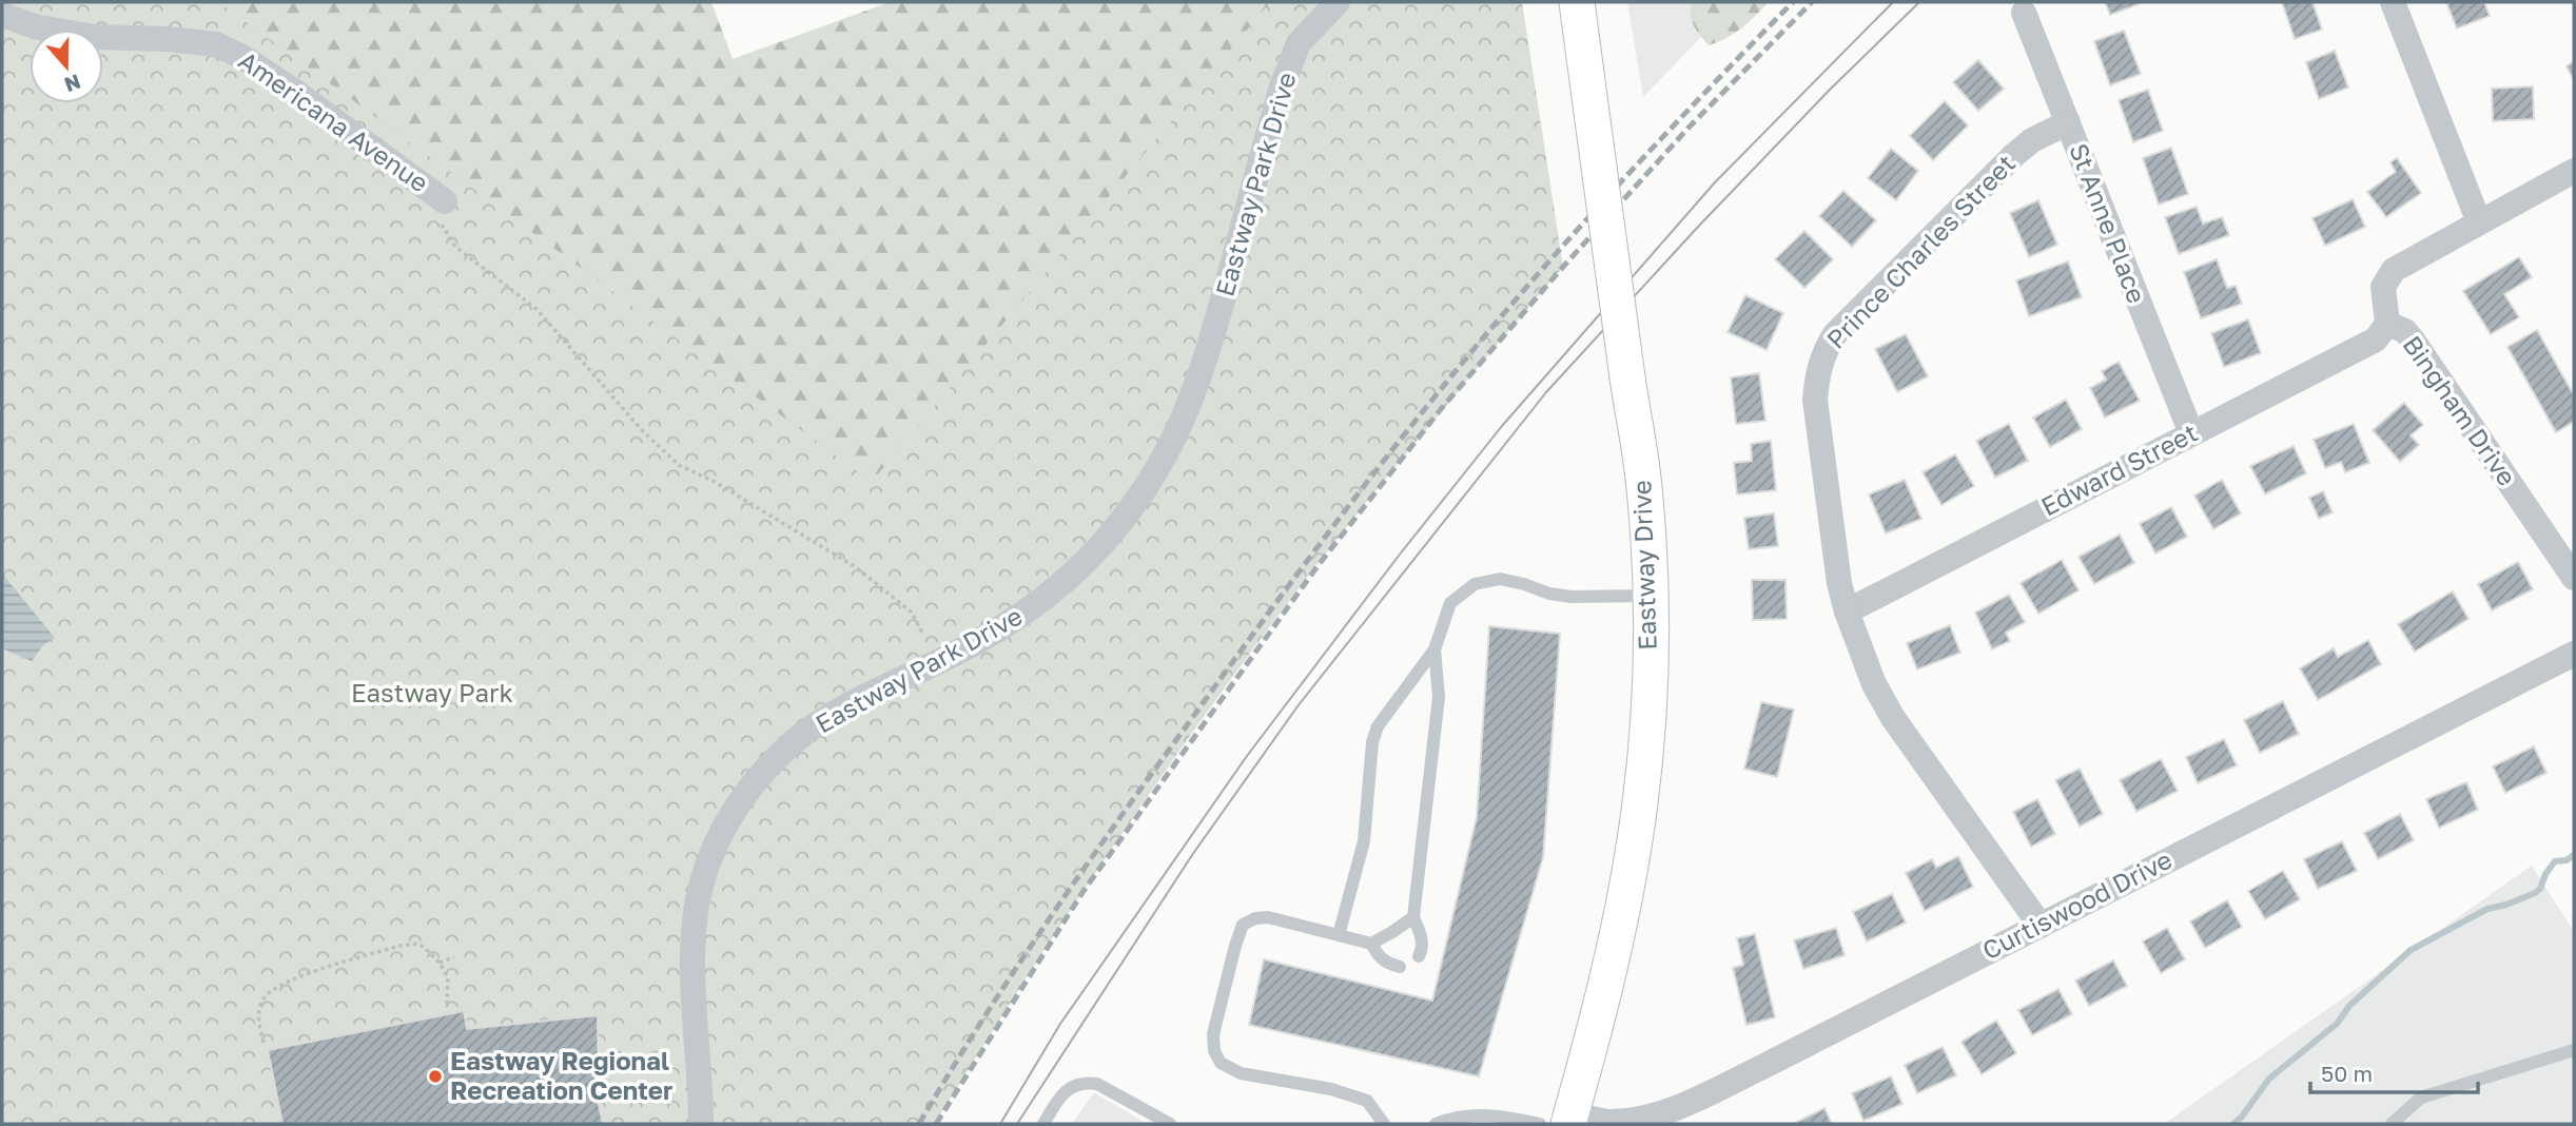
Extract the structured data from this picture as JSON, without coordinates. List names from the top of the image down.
{
  "streets": {
    "main road": ["Eastway Drive"],
    "street": [
      "Americana Avenue",
      "Eastway Park Drive",
      "St Anne Place",
      "Prince Charles Street",
      "Bingham Drive",
      "Edward Street",
      "Curtiswood Drive"
    ]
  },
  "crossings": [
    ["St Anne Place", "Prince Charles Street"],
    ["St Anne Place", "Edward Street"],
    ["Prince Charles Street", "Edward Street"],
    ["Prince Charles Street", "Curtiswood Drive"],
    ["Bingham Drive", "Edward Street"],
    ["Eastway Drive", "Curtiswood Drive"]
  ],
  "parks": ["Eastway Park"],
  "places": ["Eastway Regional Recreation Center"],
  "scale_bar": "50 m",
  "north": "bottom"
}
